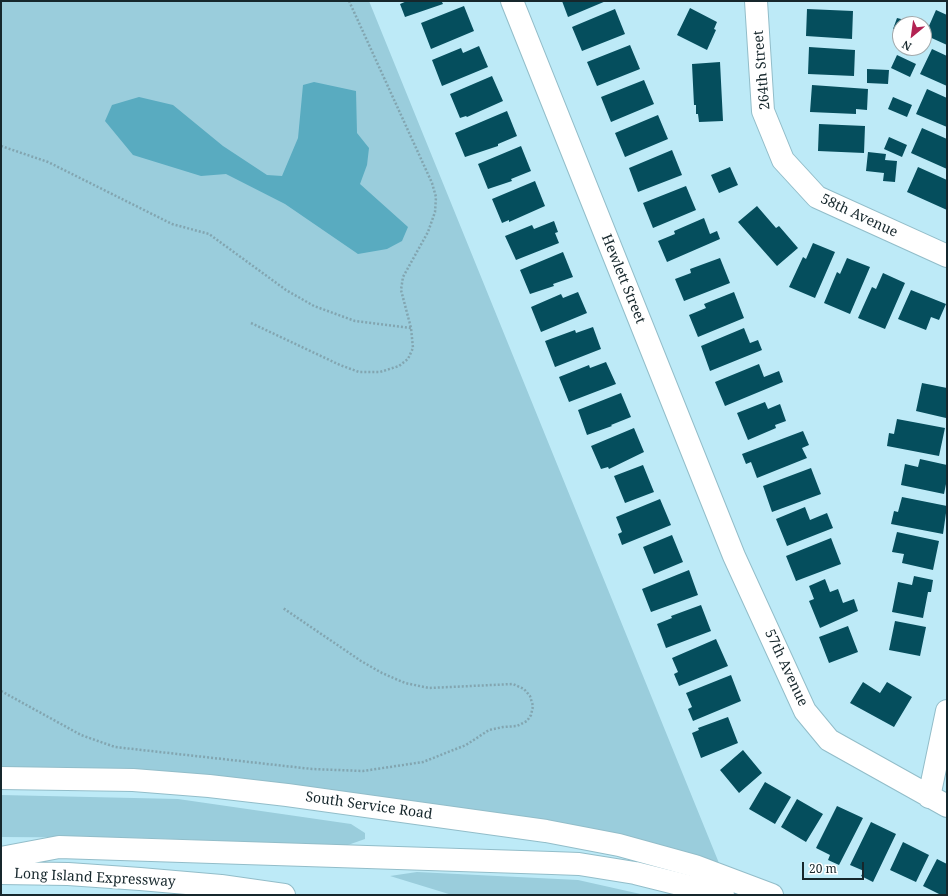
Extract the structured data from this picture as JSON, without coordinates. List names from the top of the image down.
{
  "streets": {
    "main road": [
      "264th Street",
      "58th Avenue",
      "Hewlett Street",
      "57th Avenue",
      "South Service Road",
      "Long Island Expressway"
    ]
  },
  "crossings": [
    ["264th Street", "58th Avenue"],
    ["Hewlett Street", "57th Avenue"]
  ],
  "scale_bar": "20 m",
  "north": "bottom left"
}
